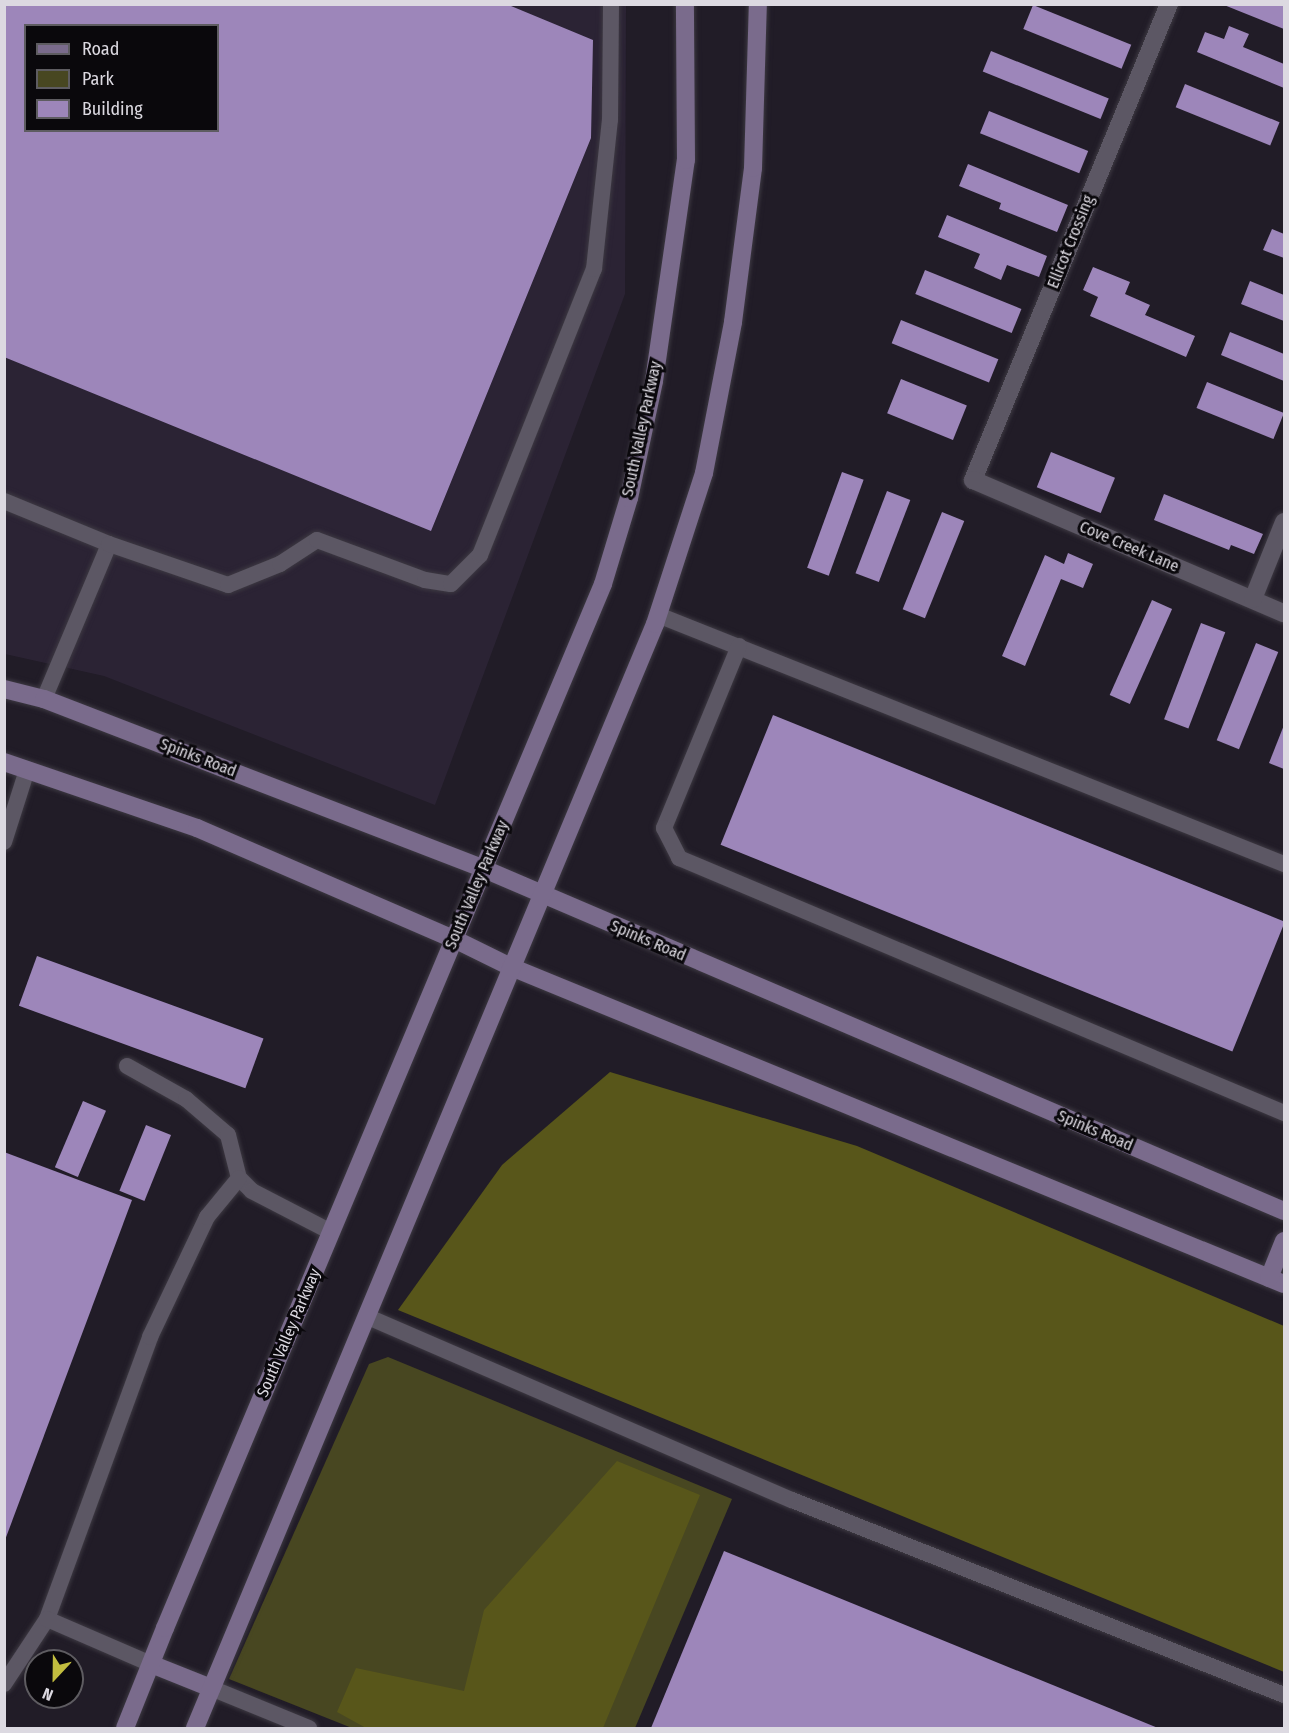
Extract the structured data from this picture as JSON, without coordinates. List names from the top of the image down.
{
  "streets": {
    "main road": ["South Valley Parkway", "Spinks Road"],
    "street": ["Ellicot Crossing", "Cove Creek Lane"]
  },
  "crossings": [
    ["Ellicot Crossing", "Cove Creek Lane"],
    ["South Valley Parkway", "Spinks Road"]
  ],
  "legend": ["Road", "Park", "Building"],
  "north": "bottom"
}
